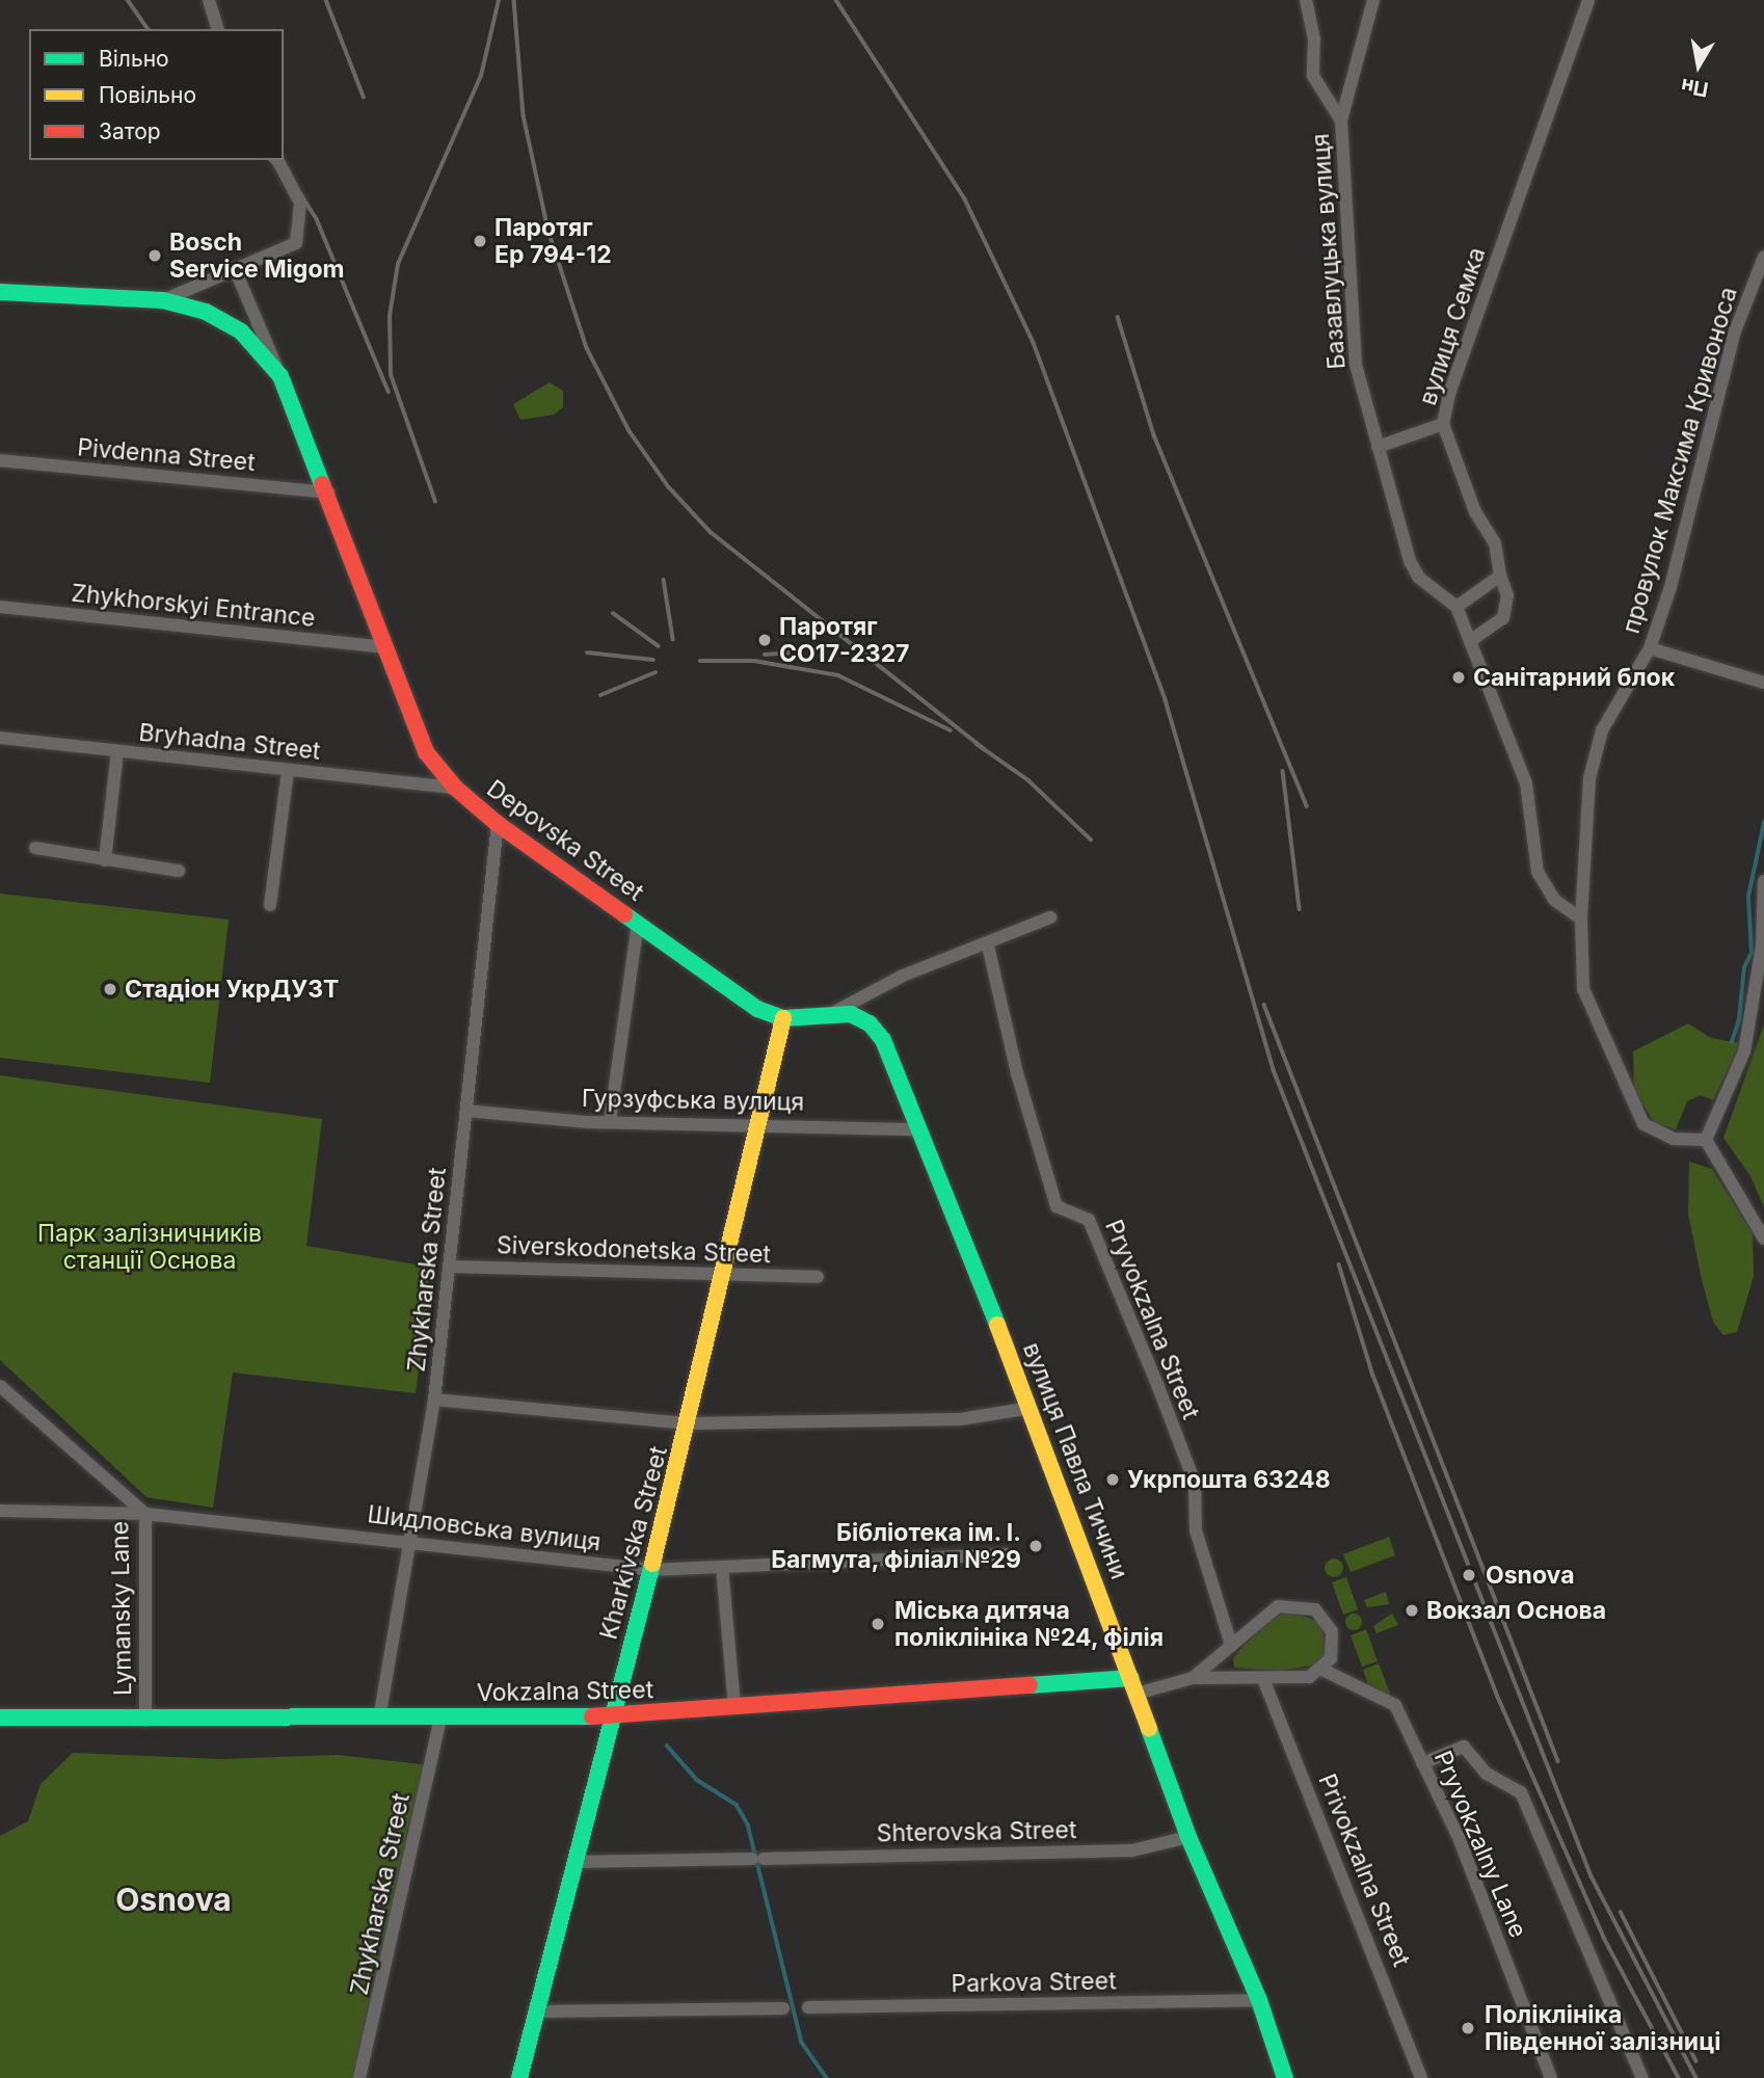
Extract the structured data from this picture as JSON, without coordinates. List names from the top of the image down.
{
  "streets": {
    "main road": [
      "Depovska Street",
      "вулиця Павла Тичини",
      "Kharkivska Street",
      "Vokzalna Street"
    ],
    "street": [
      "Базавлуцька вулиця",
      "вулиця Семка",
      "Pivdenna Street",
      "провулок Максима Кривоноса",
      "Zhykhorskyi Entrance",
      "Bryhadna Street",
      "Гурзуфська вулиця",
      "Siverskodonetska Street",
      "Zhykharska Street",
      "Pryvokzalna Street",
      "Шидловська вулиця",
      "Lymansky Lane",
      "Shterovska Street",
      "Pryvokzalny Lane",
      "Privokzalna Street",
      "Parkova Street"
    ]
  },
  "crossings": [
    ["Pivdenna Street", "Depovska Street"],
    ["Zhykhorskyi Entrance", "Depovska Street"],
    ["Bryhadna Street", "Depovska Street"],
    ["Depovska Street", "Zhykharska Street"],
    ["Depovska Street", "Kharkivska Street"],
    ["Гурзуфська вулиця", "Zhykharska Street"],
    ["Гурзуфська вулиця", "вулиця Павла Тичини"],
    ["Гурзуфська вулиця", "Kharkivska Street"],
    ["Siverskodonetska Street", "Zhykharska Street"],
    ["Siverskodonetska Street", "Kharkivska Street"],
    ["Zhykharska Street", "Шидловська вулиця"],
    ["Zhykharska Street", "Vokzalna Street"],
    ["вулиця Павла Тичини", "Vokzalna Street"],
    ["вулиця Павла Тичини", "Shterovska Street"],
    ["вулиця Павла Тичини", "Parkova Street"],
    ["Шидловська вулиця", "Kharkivska Street"],
    ["Шидловська вулиця", "Lymansky Lane"],
    ["Kharkivska Street", "Vokzalna Street"],
    ["Kharkivska Street", "Shterovska Street"],
    ["Lymansky Lane", "Vokzalna Street"]
  ],
  "districts": ["Osnova"],
  "parks": ["Парк залізничників станції Основа"],
  "places": [
    "Паротяг Ер 794-12",
    "Bosch Service Migom",
    "Паротяг СО17-2327",
    "Санітарний блок",
    "Стадіон УкрДУЗТ",
    "Укрпошта 63248",
    "Бібліотека ім. І. Багмута, філіал №29",
    "Osnova",
    "Вокзал Основа",
    "Міська дитяча поліклініка №24, філія",
    "Поліклініка Південної залізниці"
  ],
  "legend": ["Вільно", "Повільно", "Затор"],
  "north": "bottom"
}
